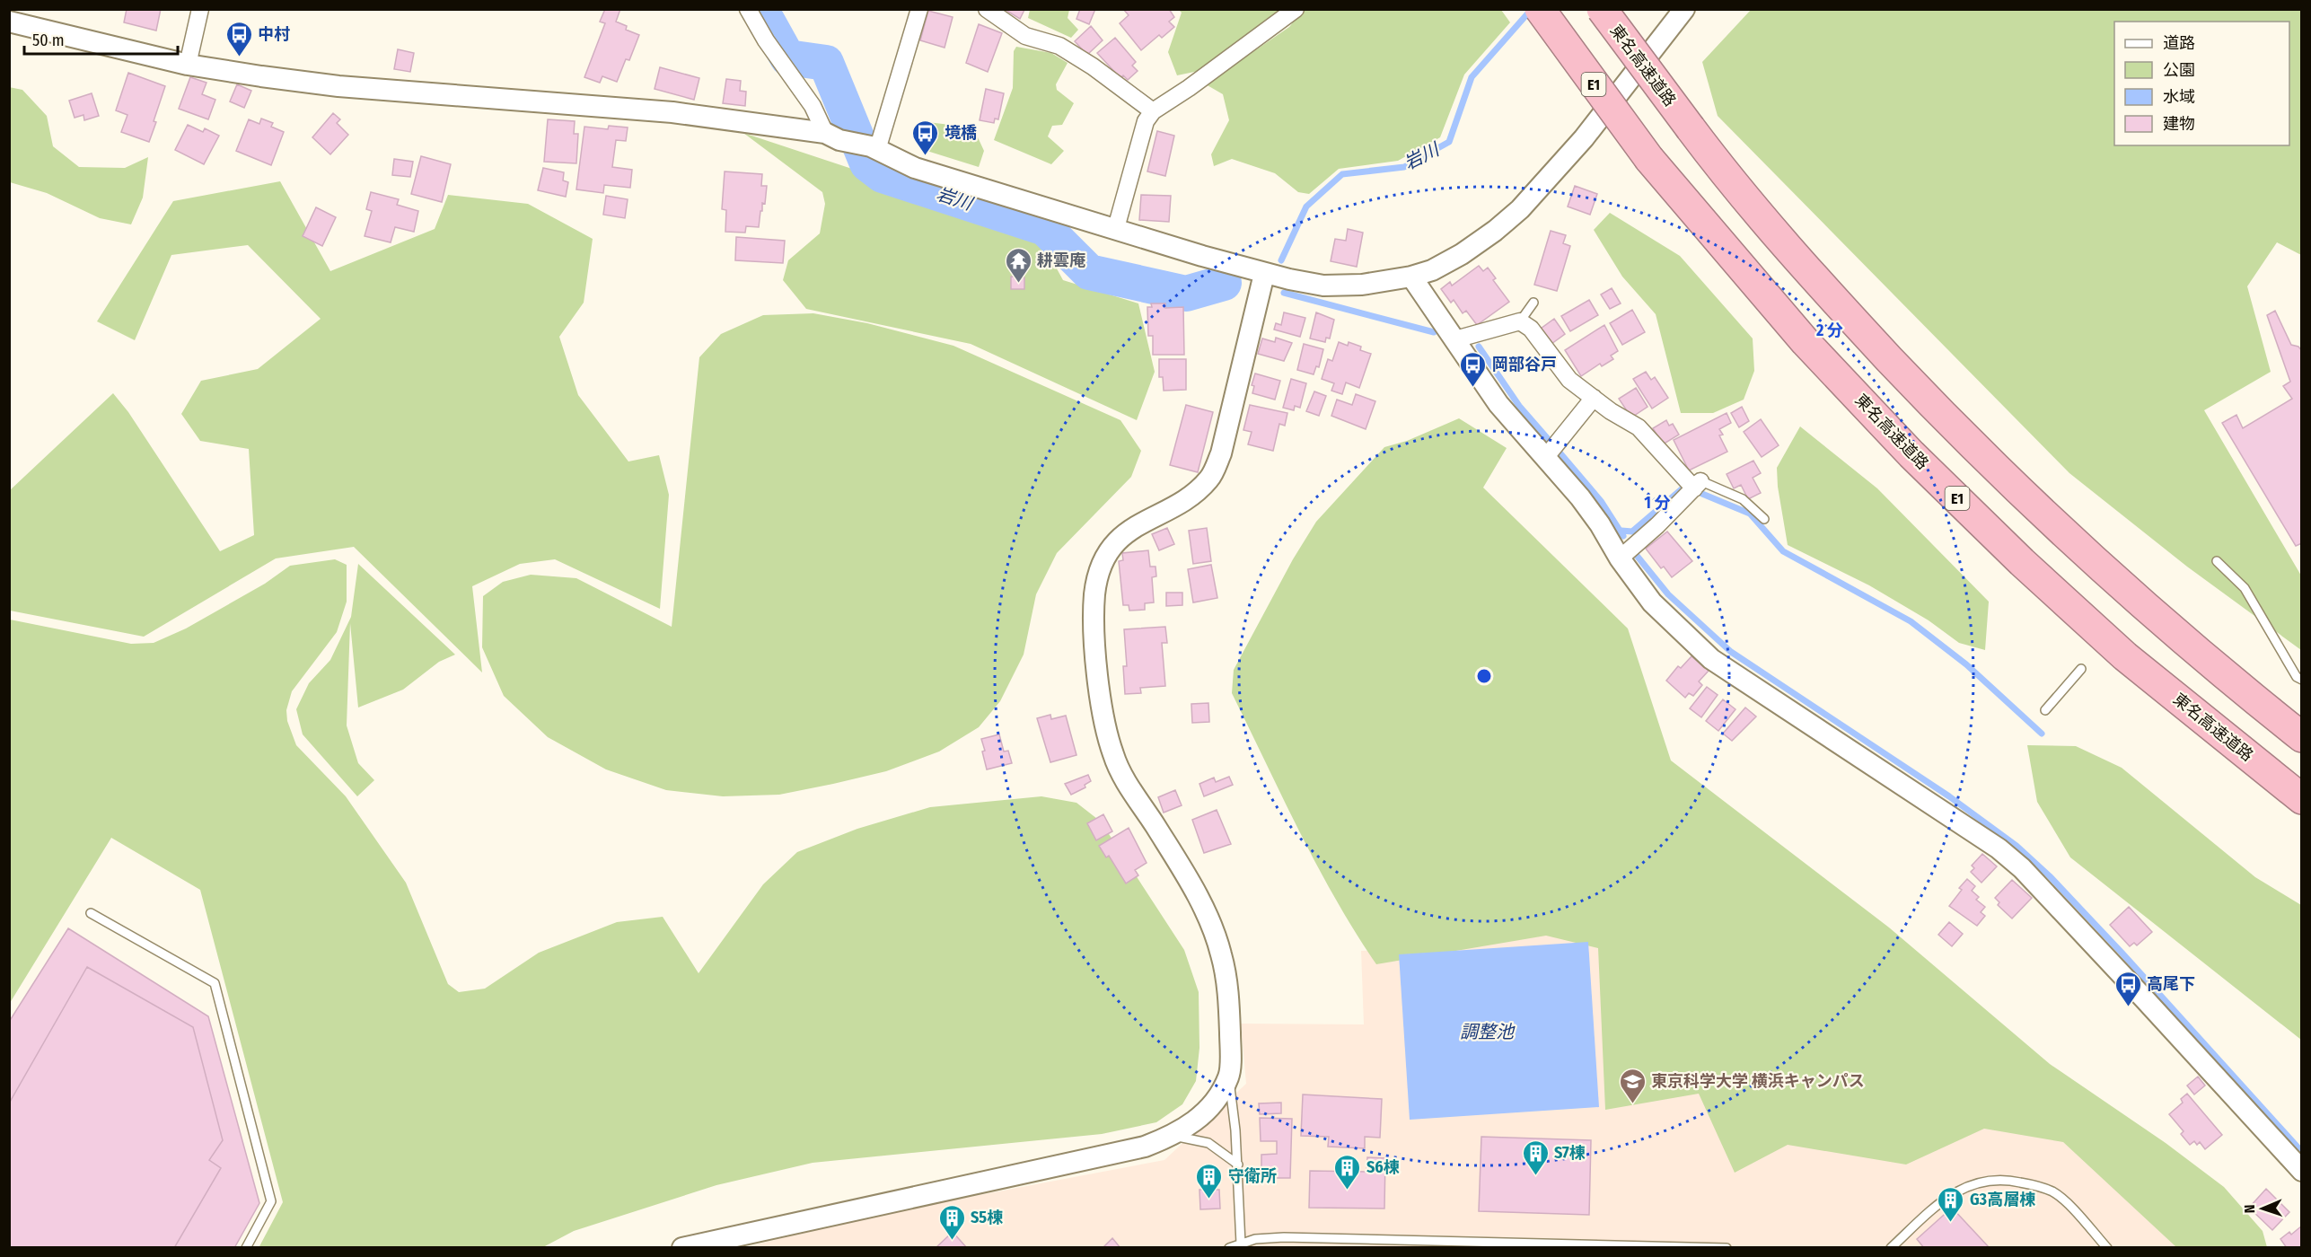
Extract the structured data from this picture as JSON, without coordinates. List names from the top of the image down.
{
  "streets": {
    "highway": ["東名高速道路", "E1"]
  },
  "water": ["岩川", "調整池"],
  "places": {
    "bus stop": [
      "中村",
      "境橋",
      "岡部谷戸",
      "高尾下"
    ],
    "temple": ["耕雲庵"],
    "school or university": ["東京科学大学 横浜キャンパス"],
    "building": [
      "S7棟",
      "S6棟",
      "守衛所",
      "G3高層棟",
      "S5棟"
    ]
  },
  "legend": [
    "道路",
    "公園",
    "水域",
    "建物"
  ],
  "scale_bar": "50 m",
  "north": "left",
  "rings": ["2 分", "1 分"]
}
